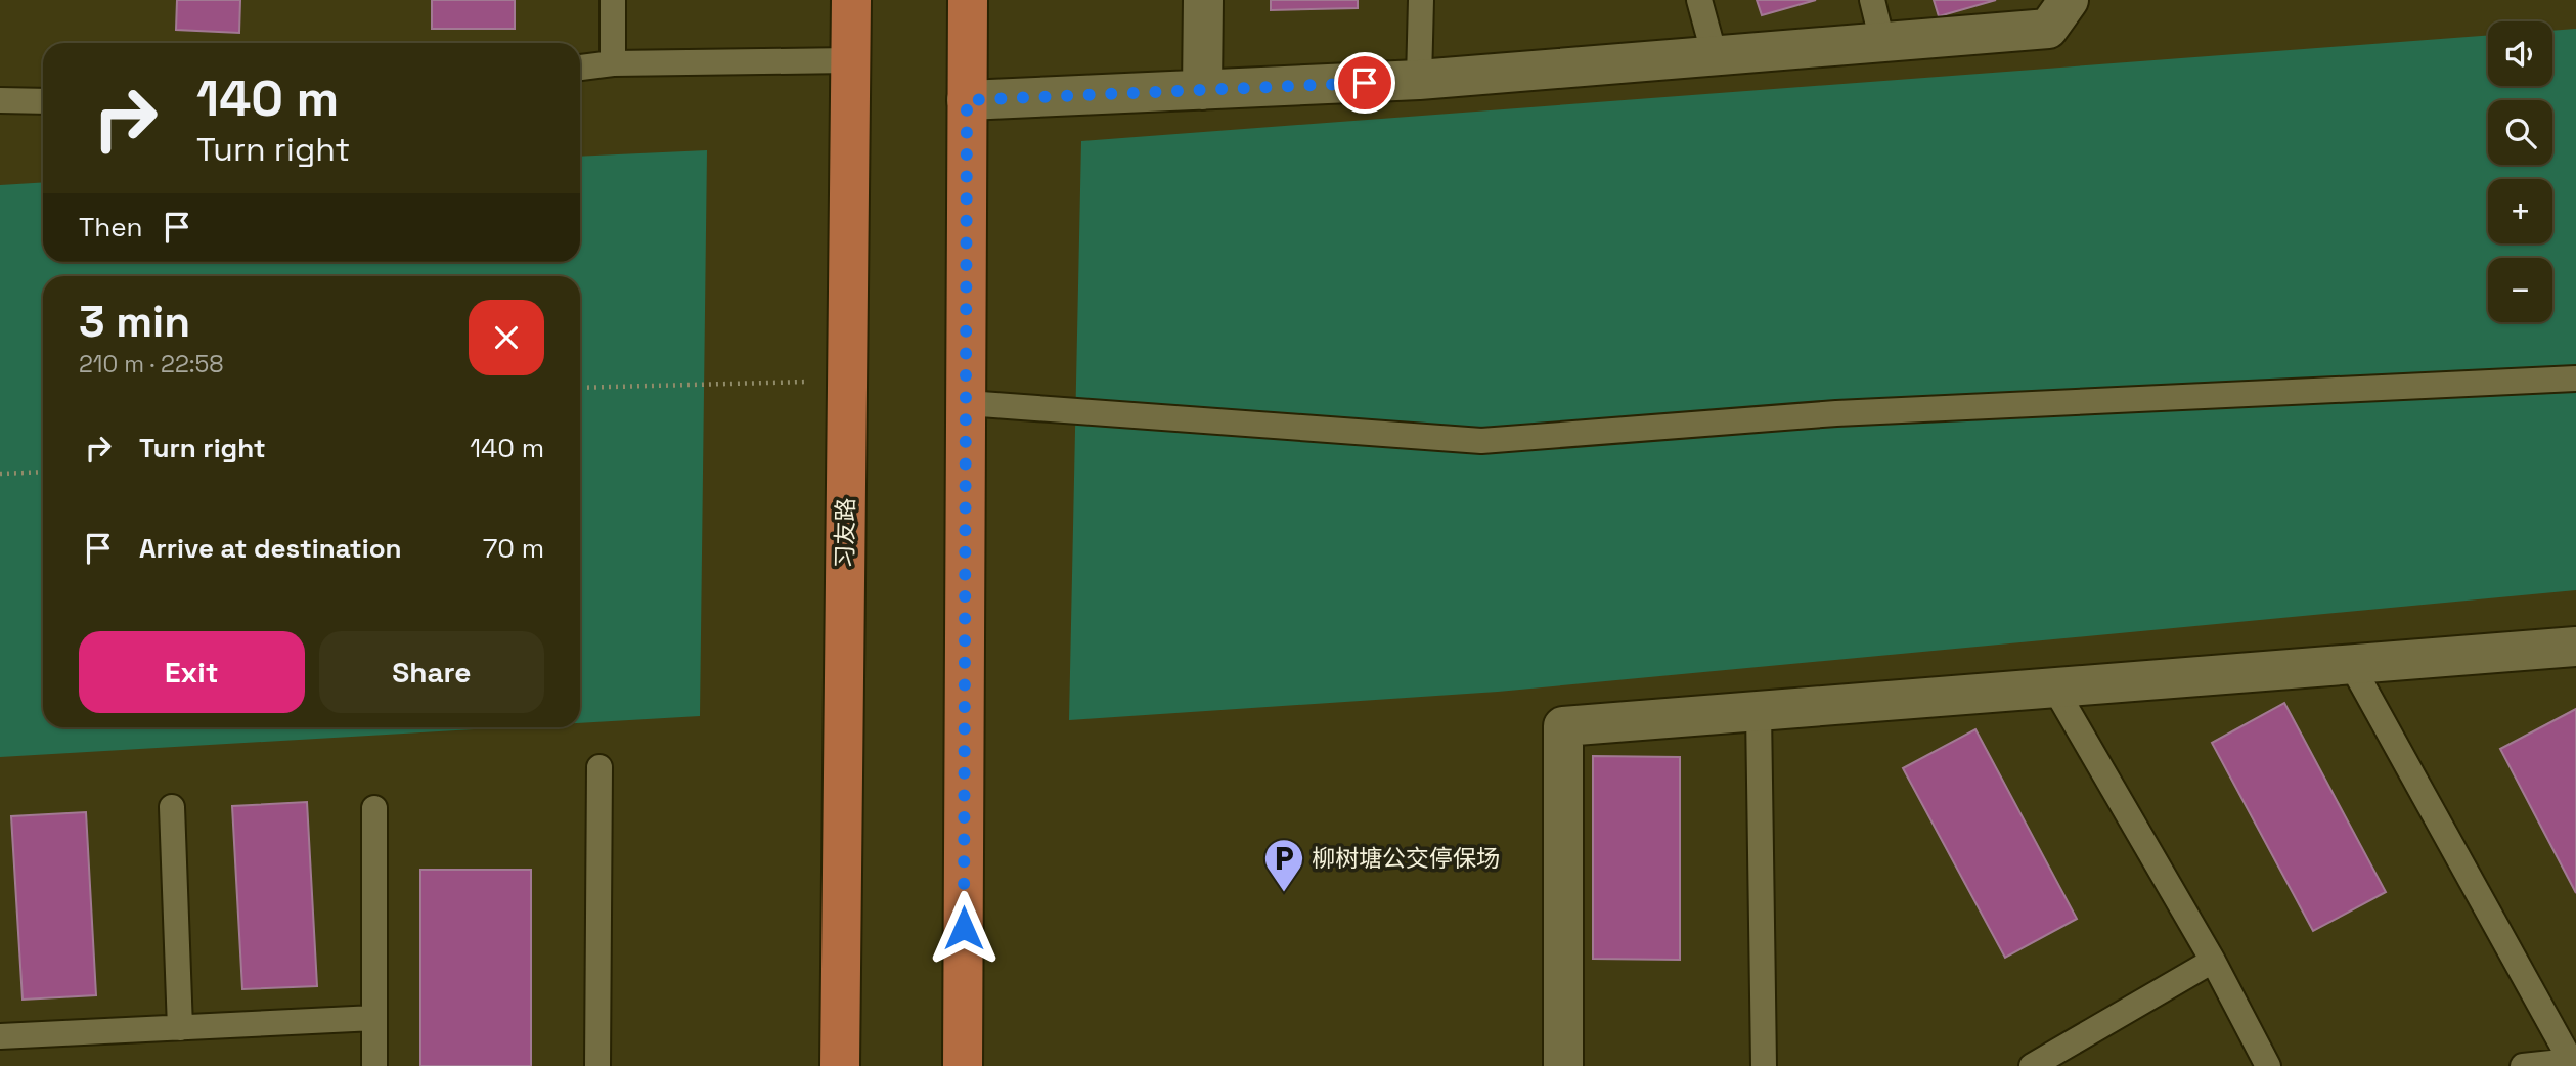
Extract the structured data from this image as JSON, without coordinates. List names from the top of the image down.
{
  "streets": {
    "main road": ["习友路"]
  },
  "places": {
    "parking": ["柳树塘公交停保场"]
  },
  "page": {
    "map_buttons": ["+", "−"],
    "turn": ["140 m", "Turn right"],
    "then": "Then",
    "heading": ["3 min", "210 m · 22:58"],
    "list": [
      {
        "name": "Turn right",
        "value": "140 m"
      },
      {
        "name": "Arrive at destination",
        "value": "70 m"
      }
    ],
    "buttons": ["Exit", "Share"]
  }
}
